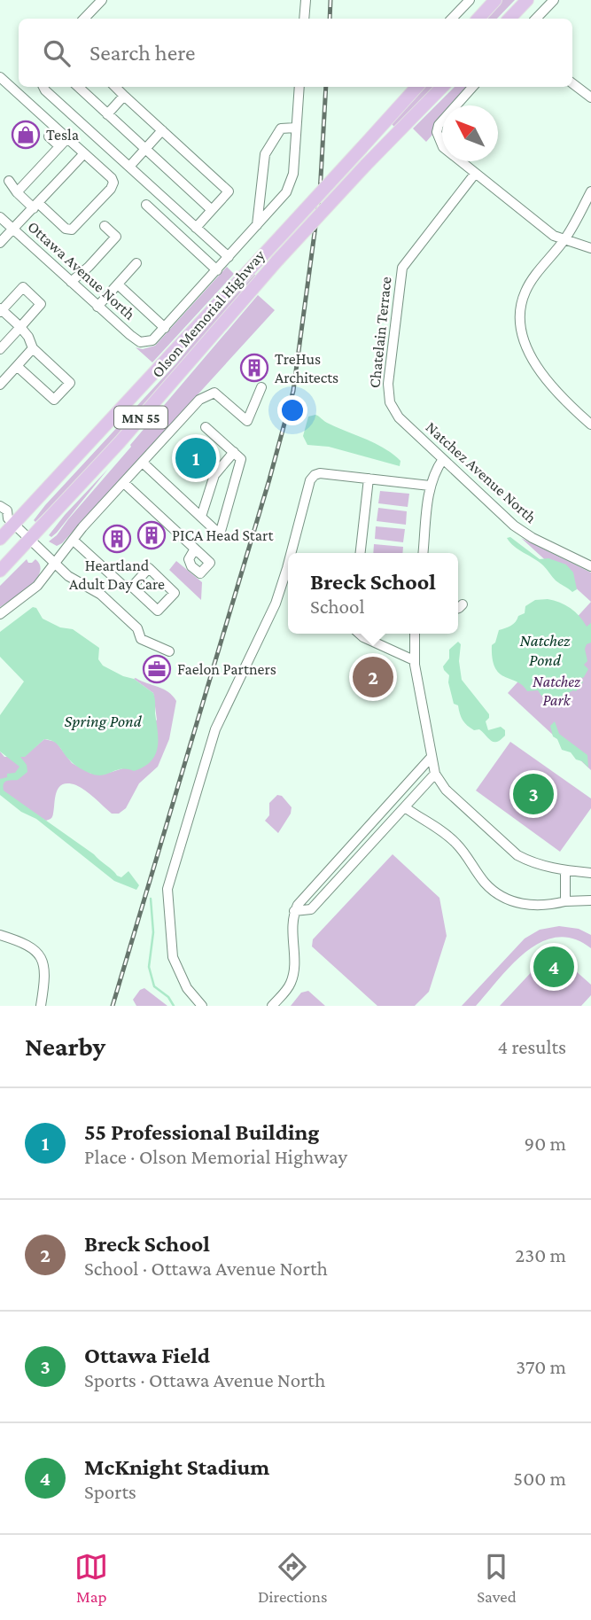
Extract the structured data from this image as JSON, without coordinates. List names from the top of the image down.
{
  "streets": {
    "main road": ["Olson Memorial Highway", "MN 55"],
    "street": ["Ottawa Avenue North", "Chatelain Terrace", "Natchez Avenue North"]
  },
  "crossings": [
    ["Chatelain Terrace", "Natchez Avenue North"]
  ],
  "water": ["Natchez Pond", "Spring Pond"],
  "parks": ["Natchez Park"],
  "places": {
    "shop": ["Tesla"],
    "building": ["TreHus Architects", "PICA Head Start", "Heartland Adult Day Care"],
    "office": ["Faelon Partners"]
  },
  "north": "top left",
  "page": {
    "search": "Search here",
    "pins": [
      "1",
      "2",
      "3",
      "4"
    ],
    "popup": ["Breck School", "School"],
    "heading": ["Nearby", "4 results"],
    "list": [
      {
        "mark": "1",
        "name": "55 Professional Building",
        "note": "Place · Olson Memorial Highway",
        "value": "90 m"
      },
      {
        "mark": "2",
        "name": "Breck School",
        "note": "School · Ottawa Avenue North",
        "value": "230 m"
      },
      {
        "mark": "3",
        "name": "Ottawa Field",
        "note": "Sports · Ottawa Avenue North",
        "value": "370 m"
      },
      {
        "mark": "4",
        "name": "McKnight Stadium",
        "note": "Sports",
        "value": "500 m"
      }
    ],
    "nav": ["Map", "Directions", "Saved"]
  }
}
